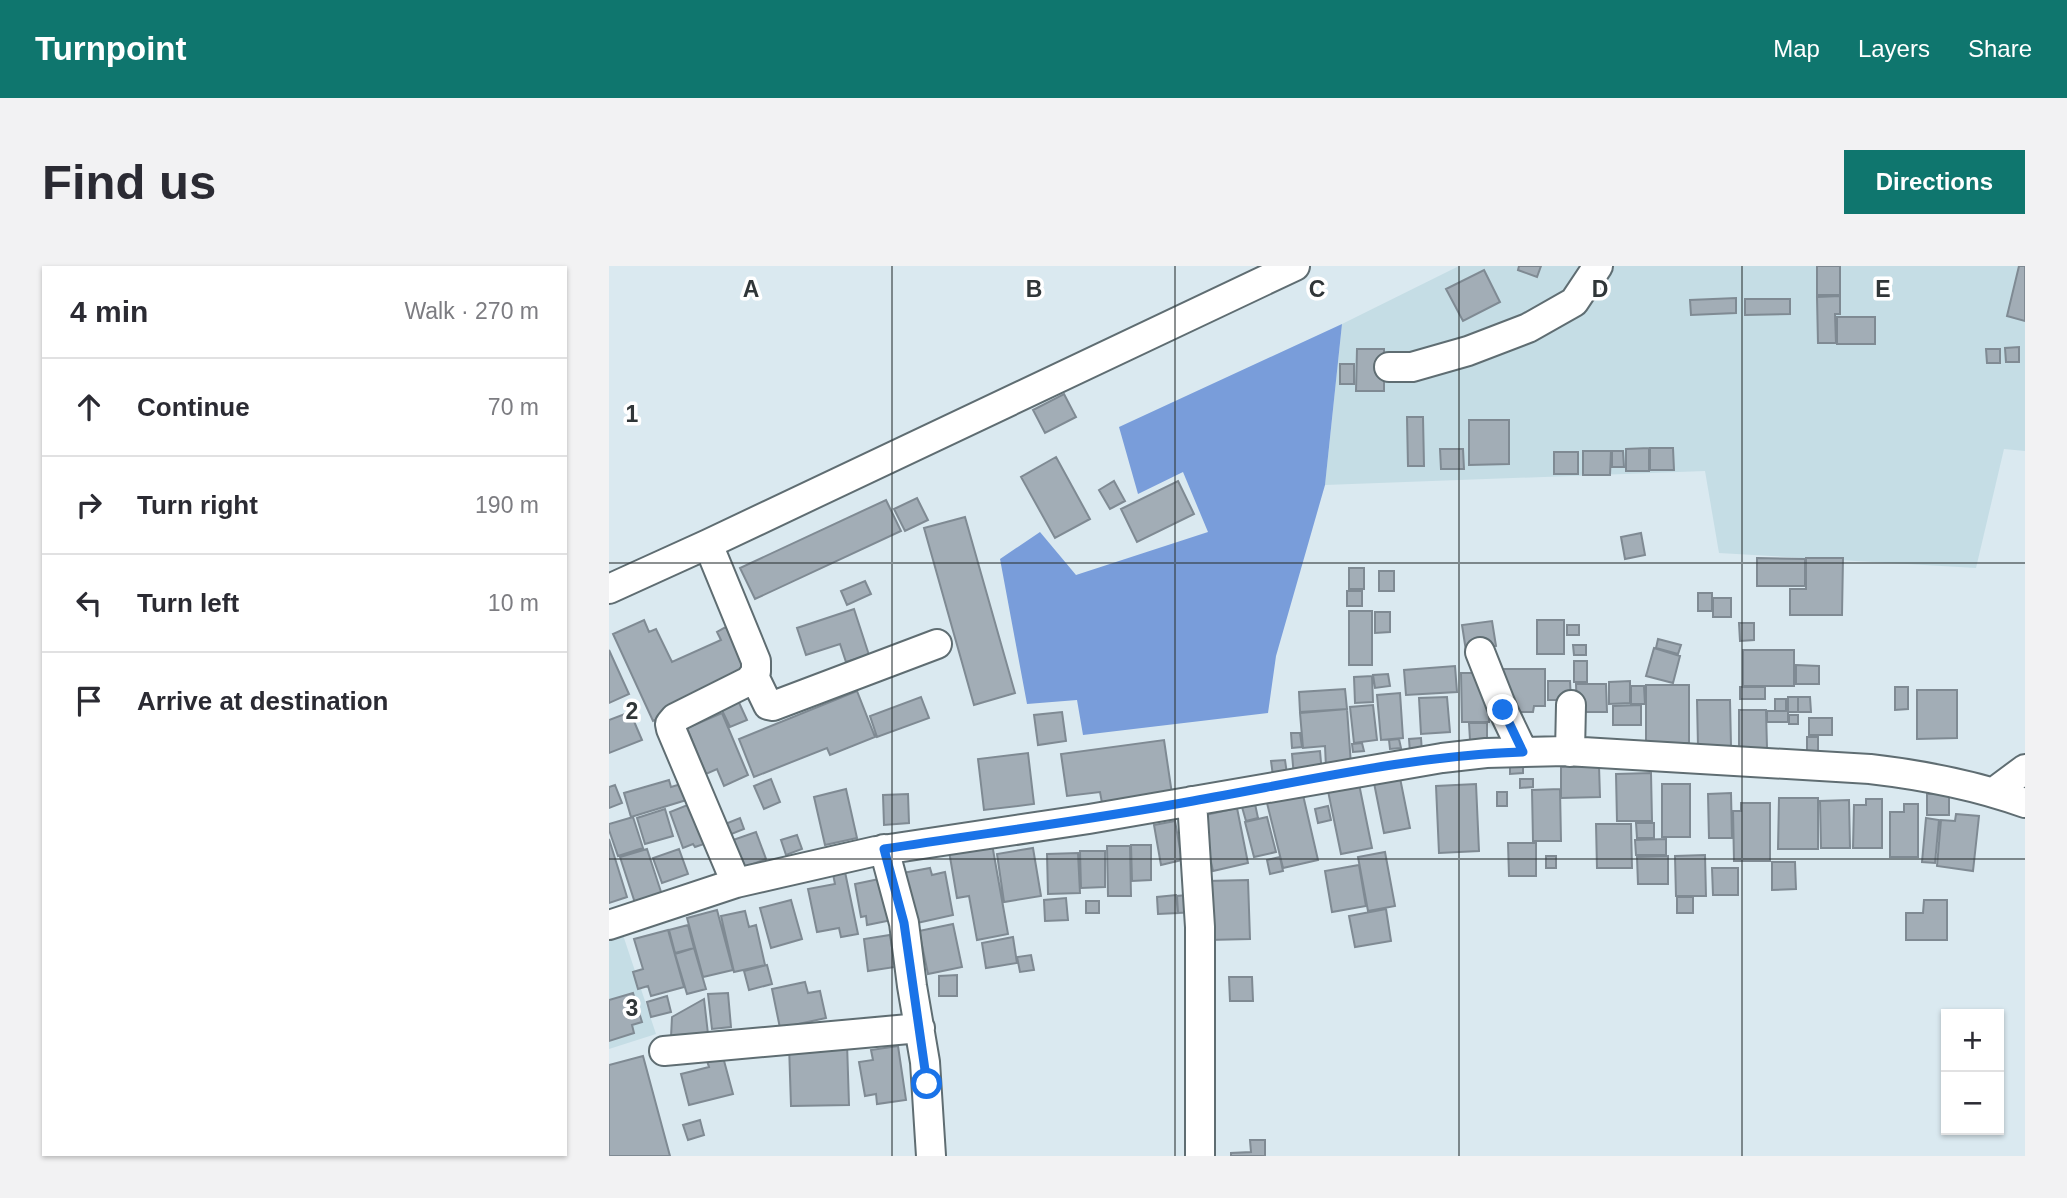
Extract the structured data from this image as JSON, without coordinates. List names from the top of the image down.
{
  "page": {
    "header": "Turnpoint",
    "nav": ["Map", "Layers", "Share"],
    "buttons": "Directions",
    "title": "Find us",
    "heading": ["4 min", "Walk · 270 m"],
    "list": [
      ["Continue", "70 m"],
      ["Turn right", "190 m"],
      ["Turn left", "10 m"],
      "Arrive at destination"
    ],
    "map_buttons": ["+", "−"]
  },
  "grid": {
    "columns": [
      "A",
      "B",
      "C",
      "D",
      "E"
    ],
    "rows": ["1", "2", "3"]
  }
}
